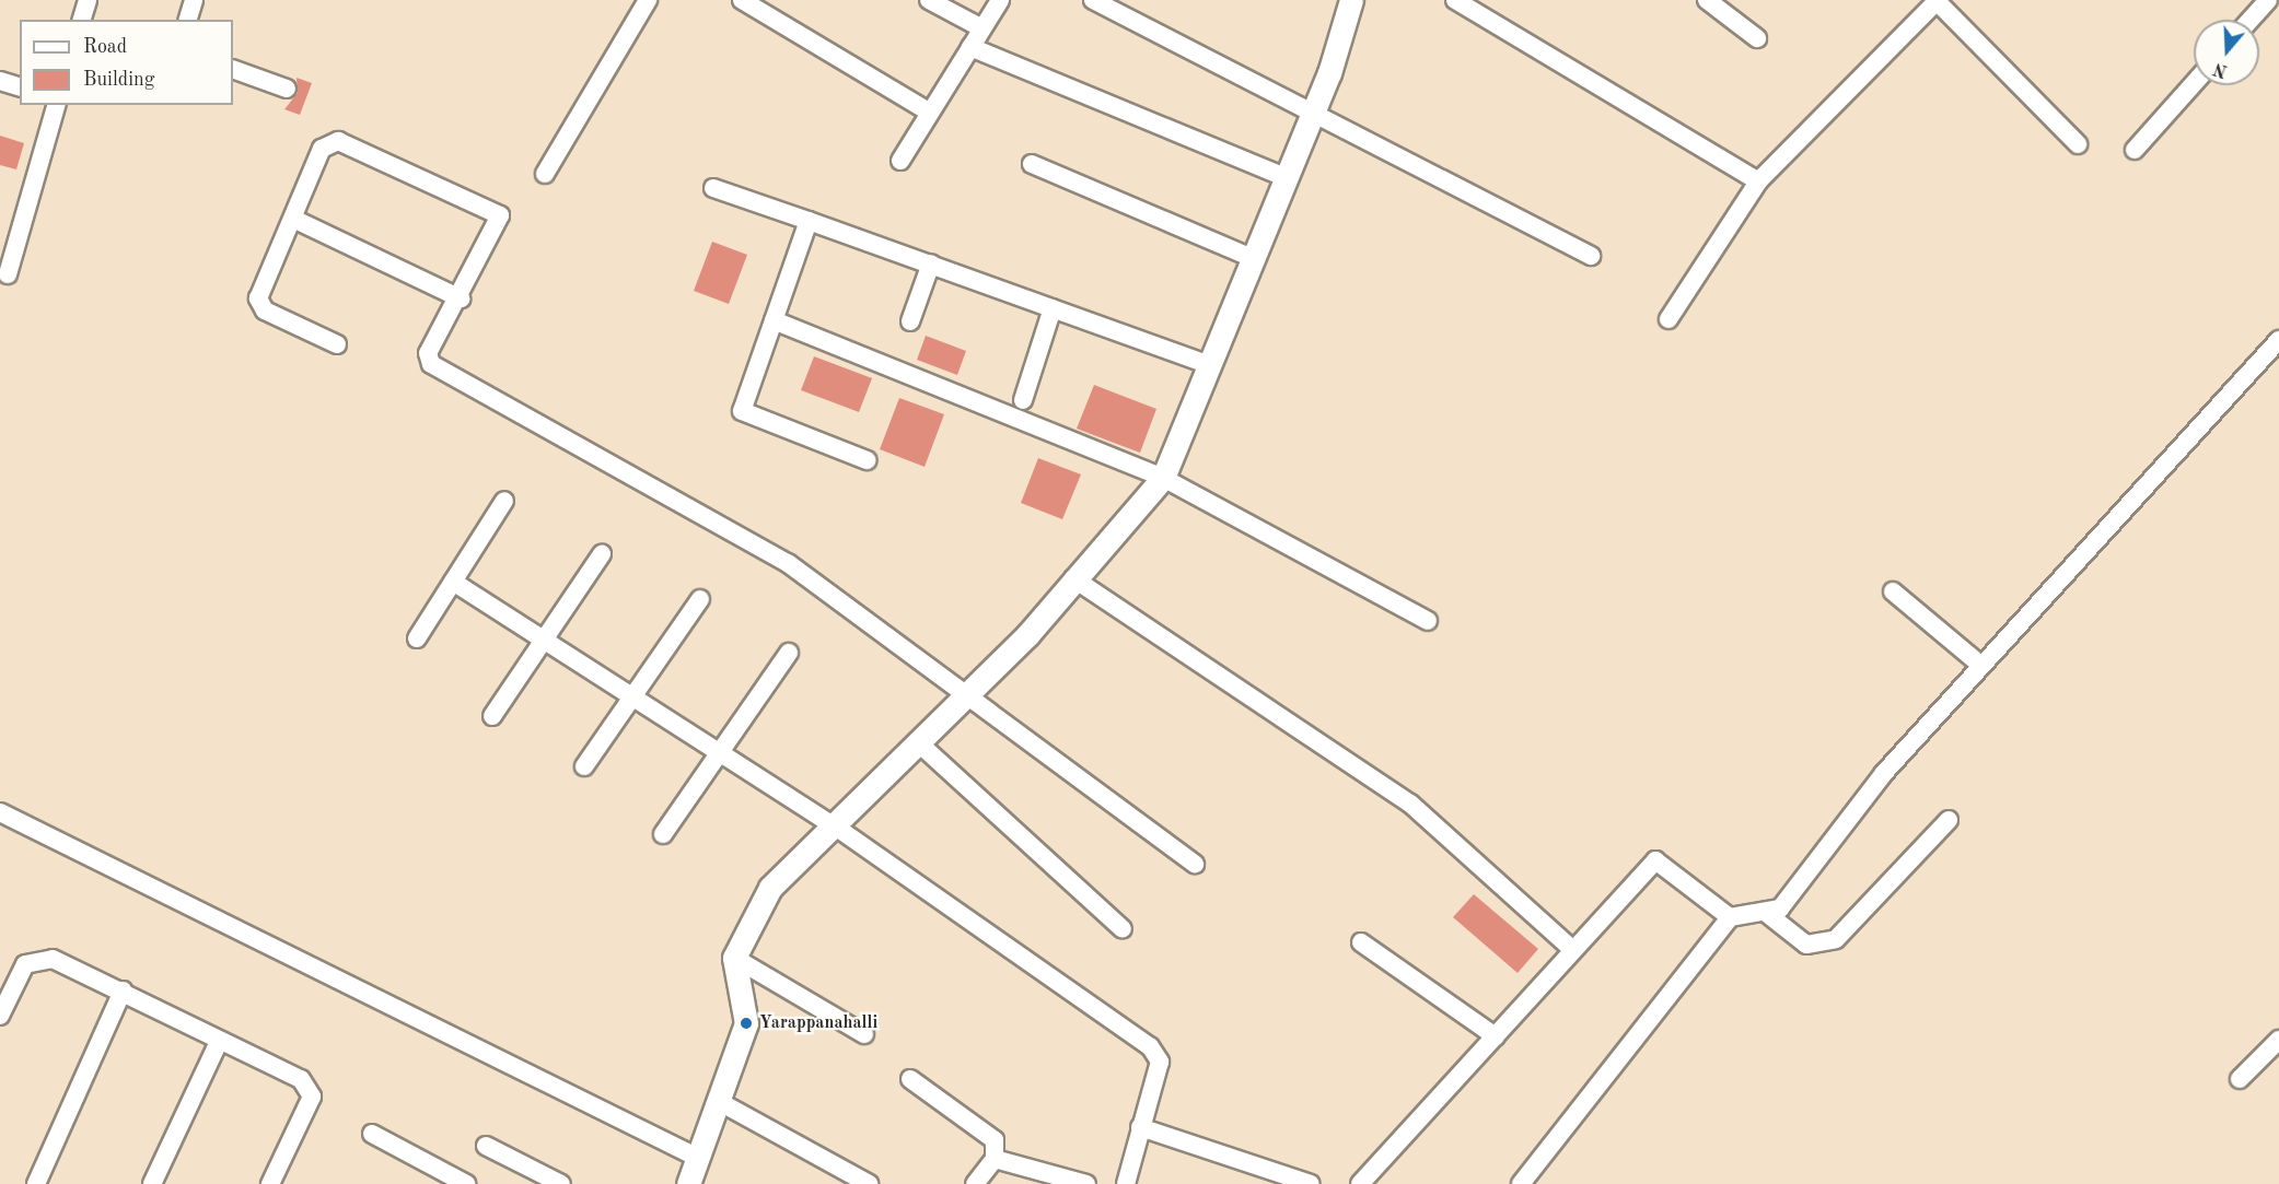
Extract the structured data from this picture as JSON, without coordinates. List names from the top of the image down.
{
  "places": ["Yarappanahalli"],
  "legend": ["Road", "Building"],
  "north": "bottom"
}
